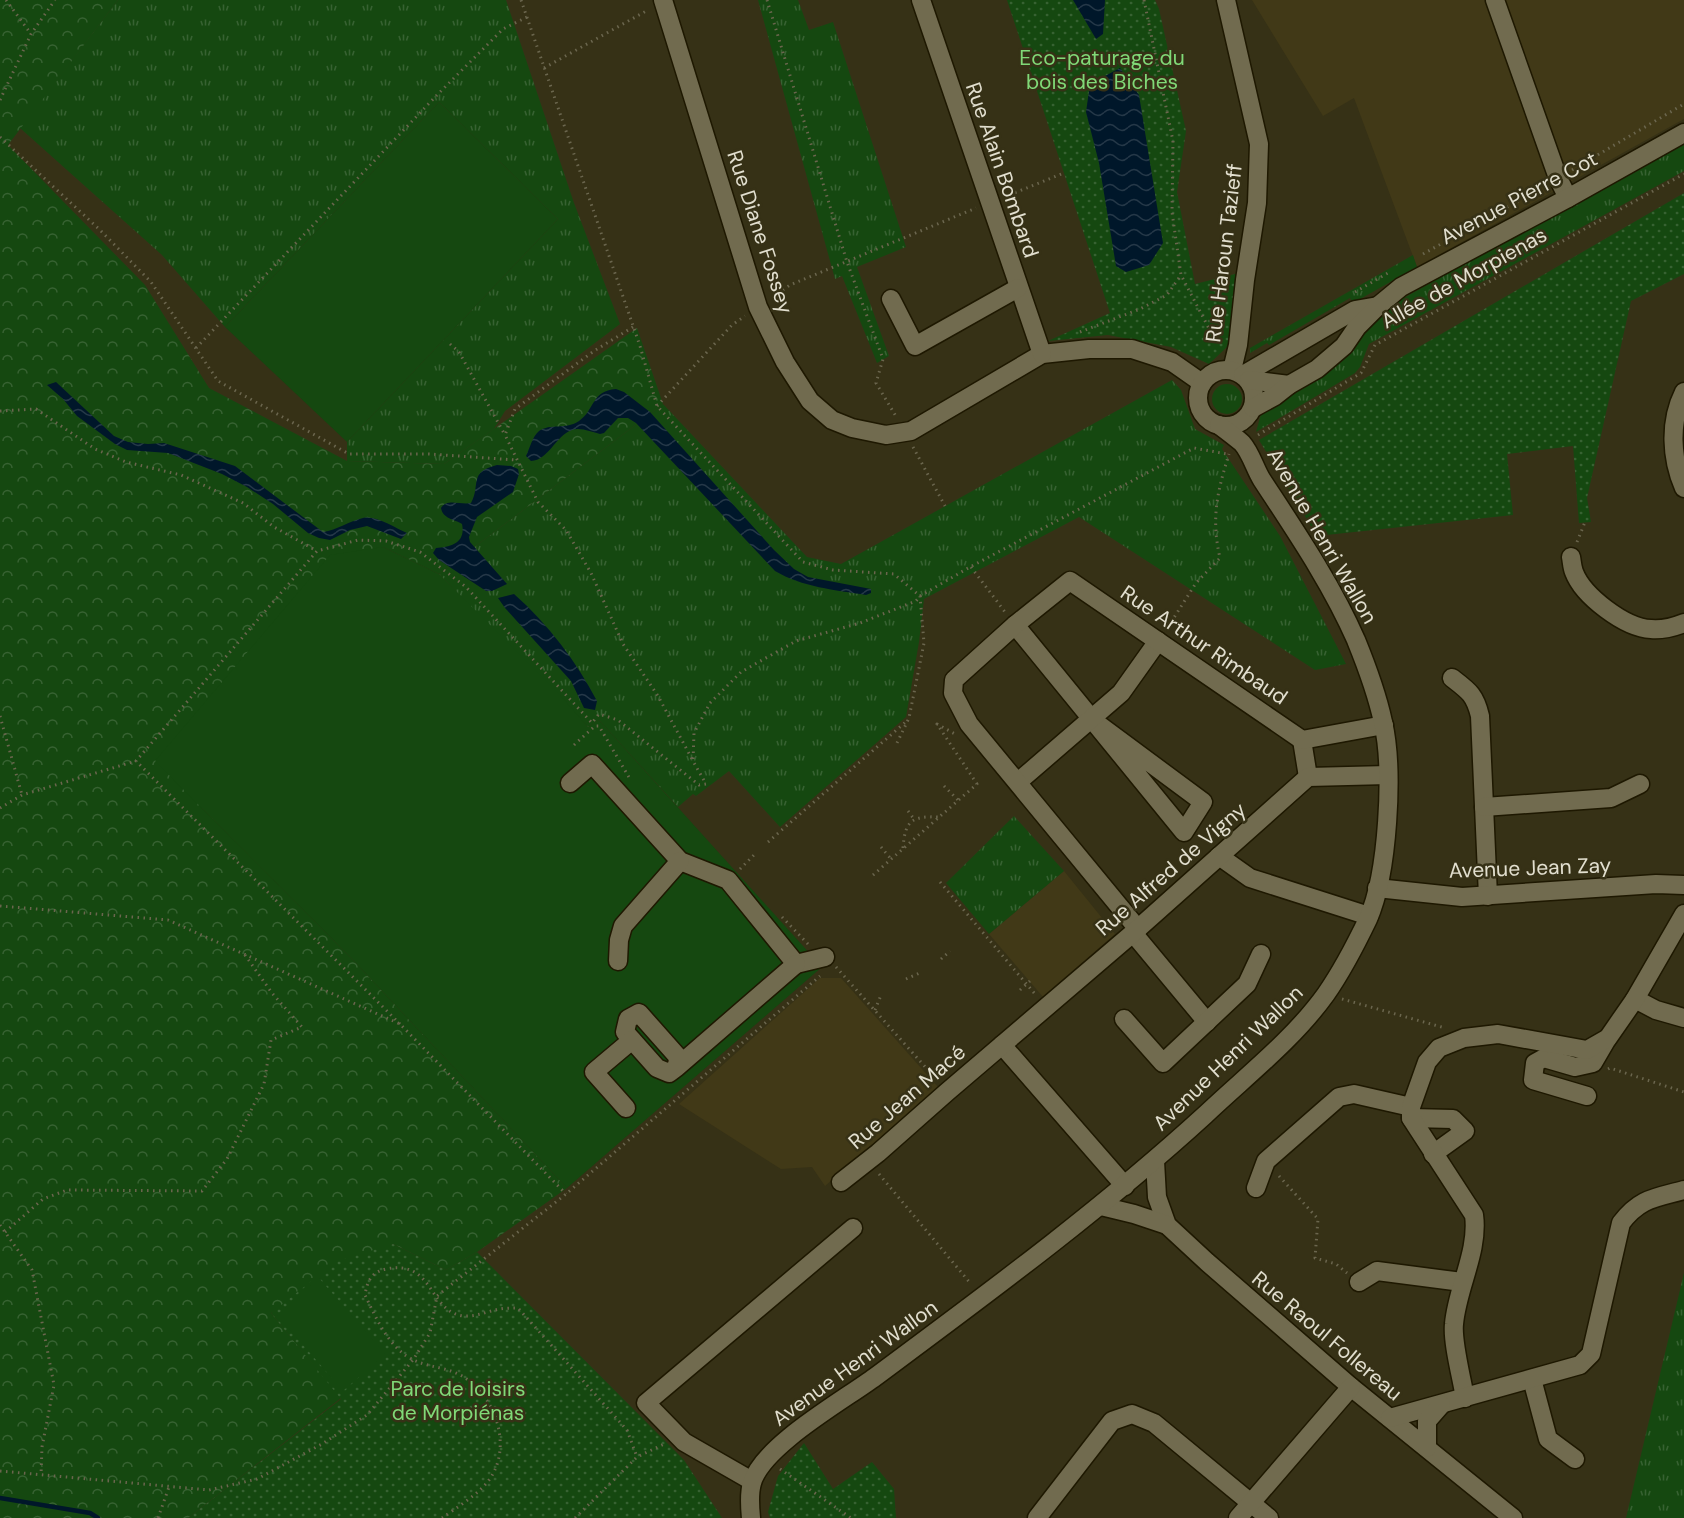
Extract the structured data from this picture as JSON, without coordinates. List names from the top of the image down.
{
  "streets": {
    "street": [
      "Rue Alain Bombard",
      "Avenue Pierre Cot",
      "Rue Diane Fossey",
      "Rue Haroun Tazieff",
      "Avenue Henri Wallon",
      "Rue Arthur Rimbaud",
      "Avenue Jean Zay",
      "Rue Alfred de Vigny",
      "Rue Jean Macé",
      "Rue Raoul Follereau"
    ],
    "path": ["Allée de Morpienas"]
  },
  "crossings": [
    ["Rue Alain Bombard", "Rue Diane Fossey"],
    ["Avenue Pierre Cot", "Rue Diane Fossey"],
    ["Avenue Pierre Cot", "Rue Haroun Tazieff"],
    ["Avenue Pierre Cot", "Avenue Henri Wallon"],
    ["Rue Diane Fossey", "Rue Haroun Tazieff"],
    ["Rue Diane Fossey", "Avenue Henri Wallon"],
    ["Rue Haroun Tazieff", "Avenue Henri Wallon"],
    ["Allée de Morpienas", "Avenue Henri Wallon"],
    ["Avenue Henri Wallon", "Avenue Jean Zay"],
    ["Avenue Henri Wallon", "Rue Raoul Follereau"],
    ["Rue Alfred de Vigny", "Rue Jean Macé"]
  ],
  "parks": ["Eco-paturage du bois des Biches", "Parc de loisirs de Morpiénas"]
}
